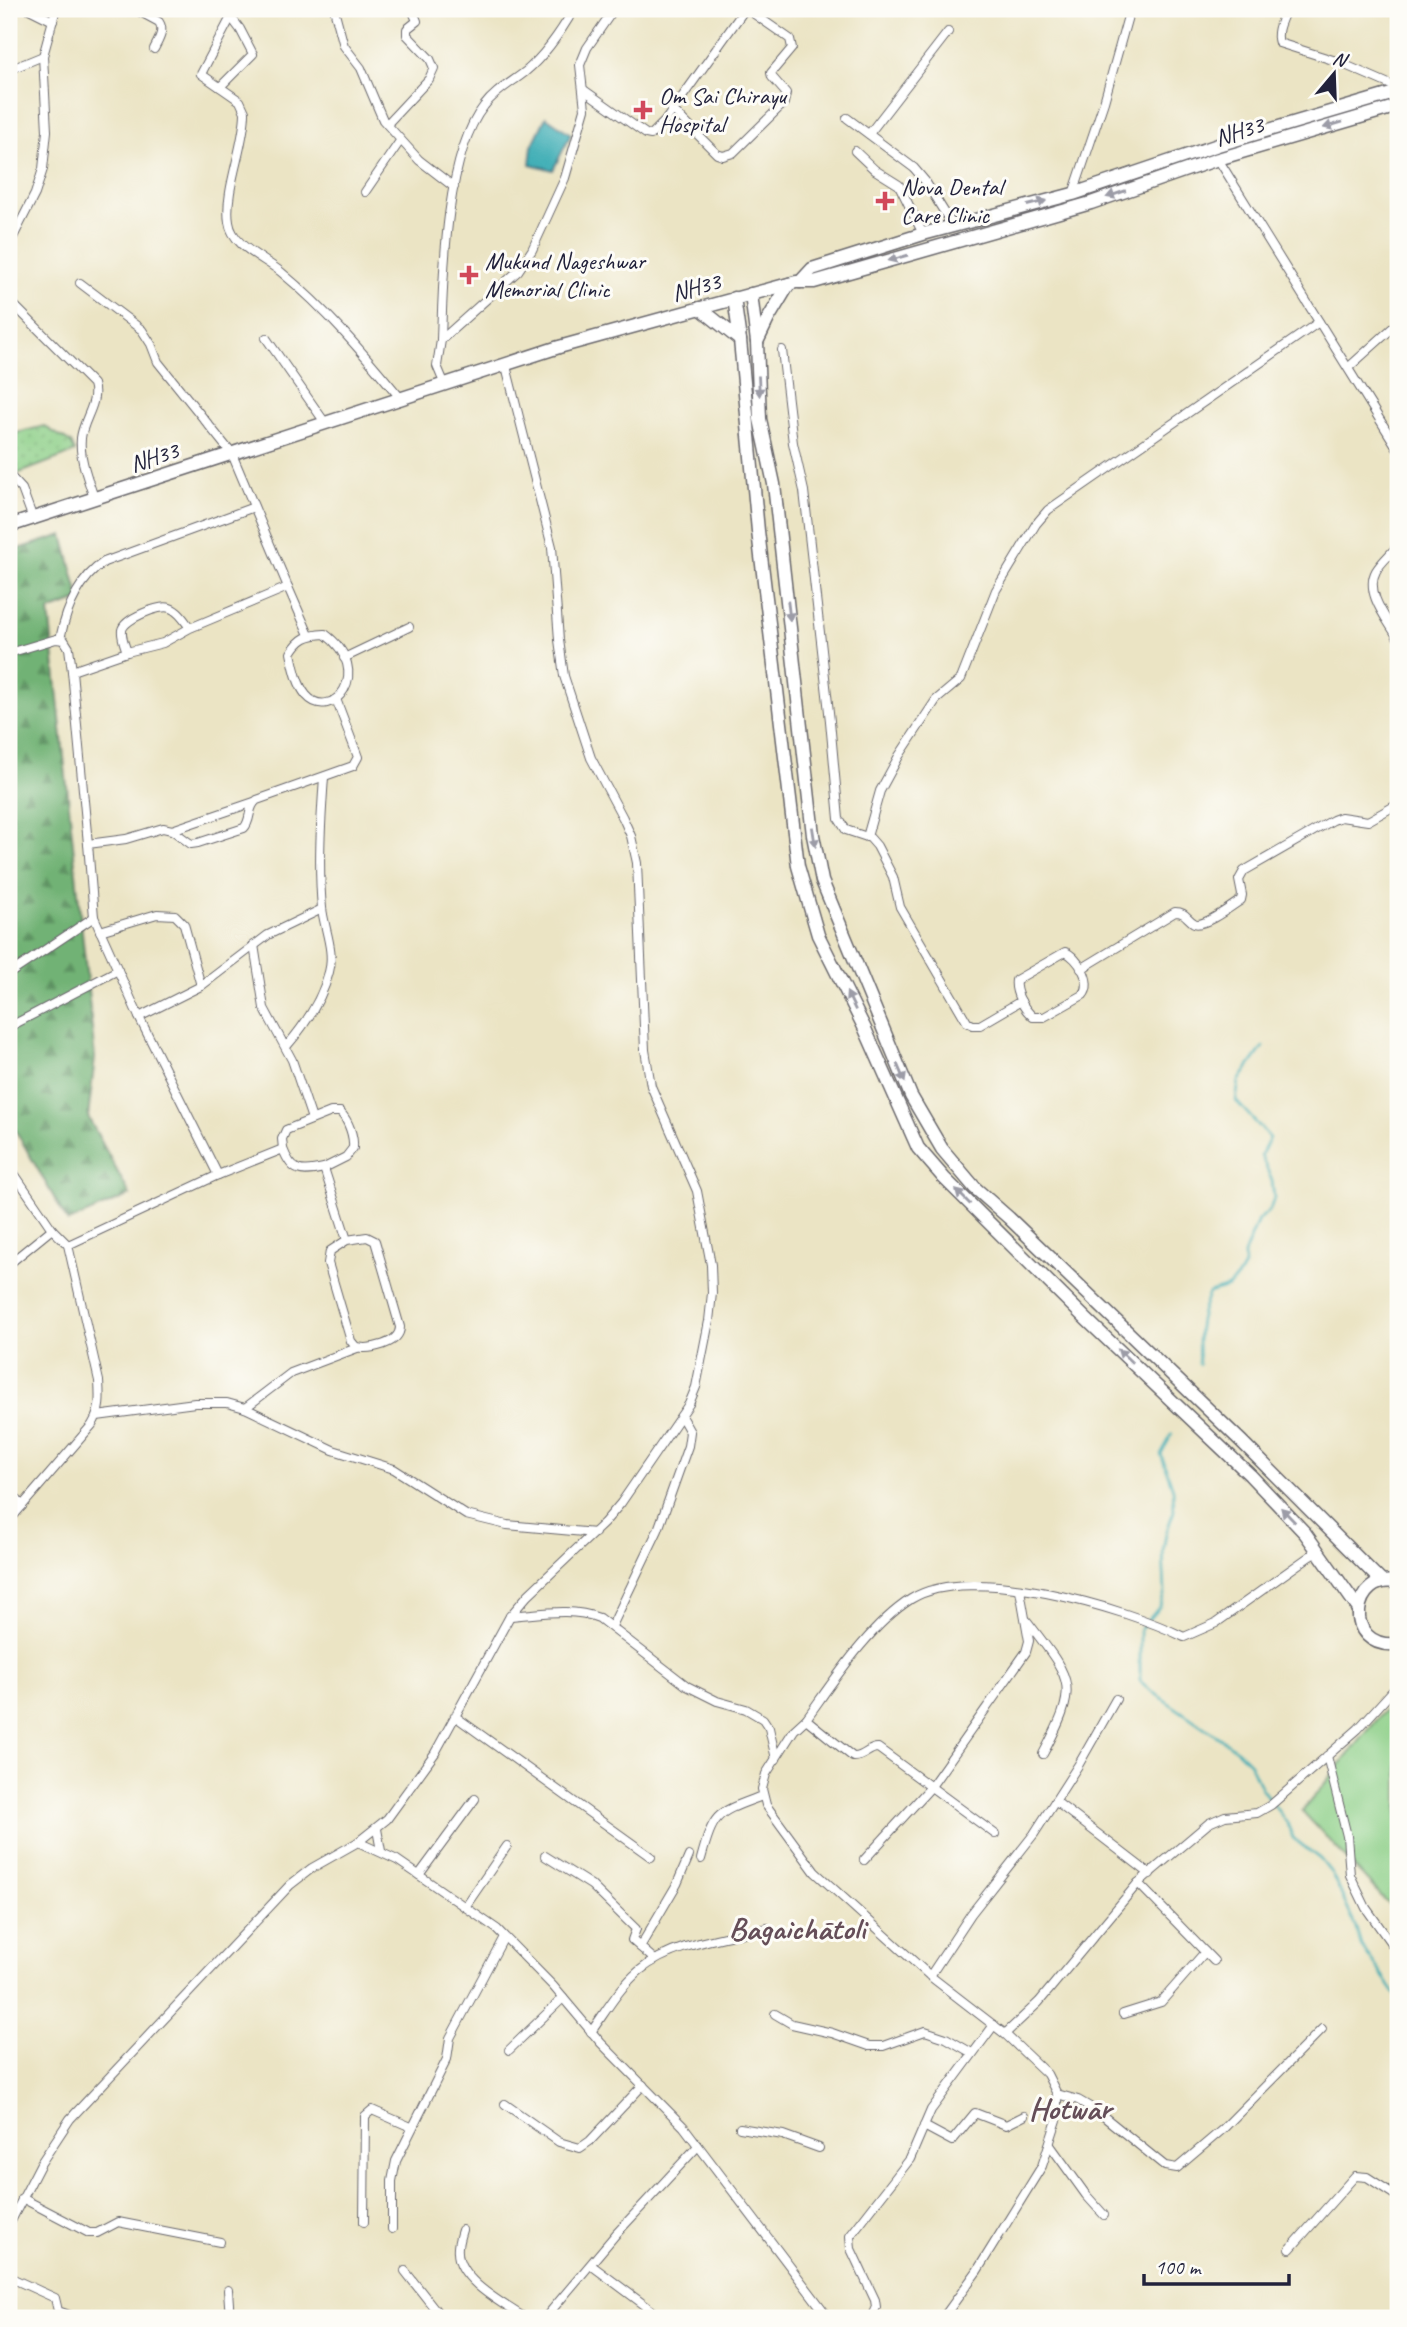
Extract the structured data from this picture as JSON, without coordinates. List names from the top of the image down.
{
  "streets": {
    "main road": ["NH33"]
  },
  "districts": ["Bagaichātoli", "Hotwār"],
  "places": {
    "health": ["Om Sai Chirayu Hospital", "Nova Dental Care Clinic", "Mukund Nageshwar Memorial Clinic"]
  },
  "scale_bar": "100 m",
  "north": "top"
}
